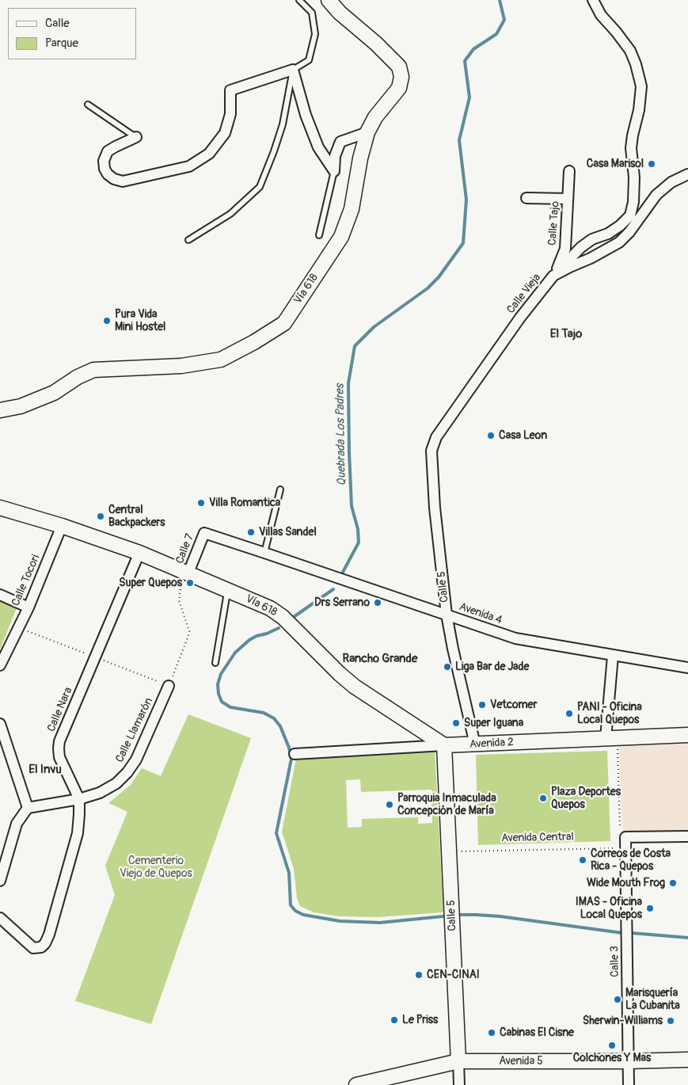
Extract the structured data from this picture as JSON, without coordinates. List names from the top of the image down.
{
  "streets": {
    "street": [
      "Calle Tajo",
      "Vía 618",
      "Calle Vieja",
      "Calle 7",
      "Calle Tocori",
      "Calle 5",
      "Avenida 4",
      "Calle Nara",
      "Calle Llamarón",
      "Avenida 2",
      "Calle 3",
      "Avenida 5"
    ],
    "path": ["Avenida Central"]
  },
  "crossings": [
    ["Calle Tajo", "Calle Vieja"],
    ["Vía 618", "Calle 7"],
    ["Vía 618", "Calle Tocori"],
    ["Vía 618", "Calle 5"],
    ["Vía 618", "Calle Nara"],
    ["Vía 618", "Avenida 2"],
    ["Calle Vieja", "Calle 5"],
    ["Calle 7", "Avenida 4"],
    ["Calle 5", "Avenida 4"],
    ["Calle 5", "Avenida 2"],
    ["Calle 5", "Avenida Central"],
    ["Calle 5", "Avenida 5"],
    ["Calle Nara", "Calle Llamarón"],
    ["Avenida Central", "Calle 3"],
    ["Calle 3", "Avenida 5"]
  ],
  "districts": ["El Tajo", "Rancho Grande", "El Invu"],
  "water": ["Quebrada Los Padres"],
  "parks": ["Cementerio Viejo de Quepos"],
  "places": [
    "Casa Marisol",
    "Pura Vida Mini Hostel",
    "Casa Leon",
    "Villa Romantica",
    "Central Backpackers",
    "Villas Sandel",
    "Super Quepos",
    "Drs Serrano",
    "Liga Bar de Jade",
    "Vetcomer",
    "PANI - Oficina Local Quepos",
    "Super Iguana",
    "Plaza Deportes Quepos",
    "Parroquia Inmaculada Concepción de María",
    "Correos de Costa Rica - Quepos",
    "Wide Mouth Frog",
    "IMAS - Oficina Local Quepos",
    "CEN-CINAI",
    "Marisquería La Cubanita",
    "Le Priss",
    "Sherwin-Williams",
    "Cabinas El Cisne",
    "Colchones Y Mas"
  ],
  "legend": ["Calle", "Parque"]
}
